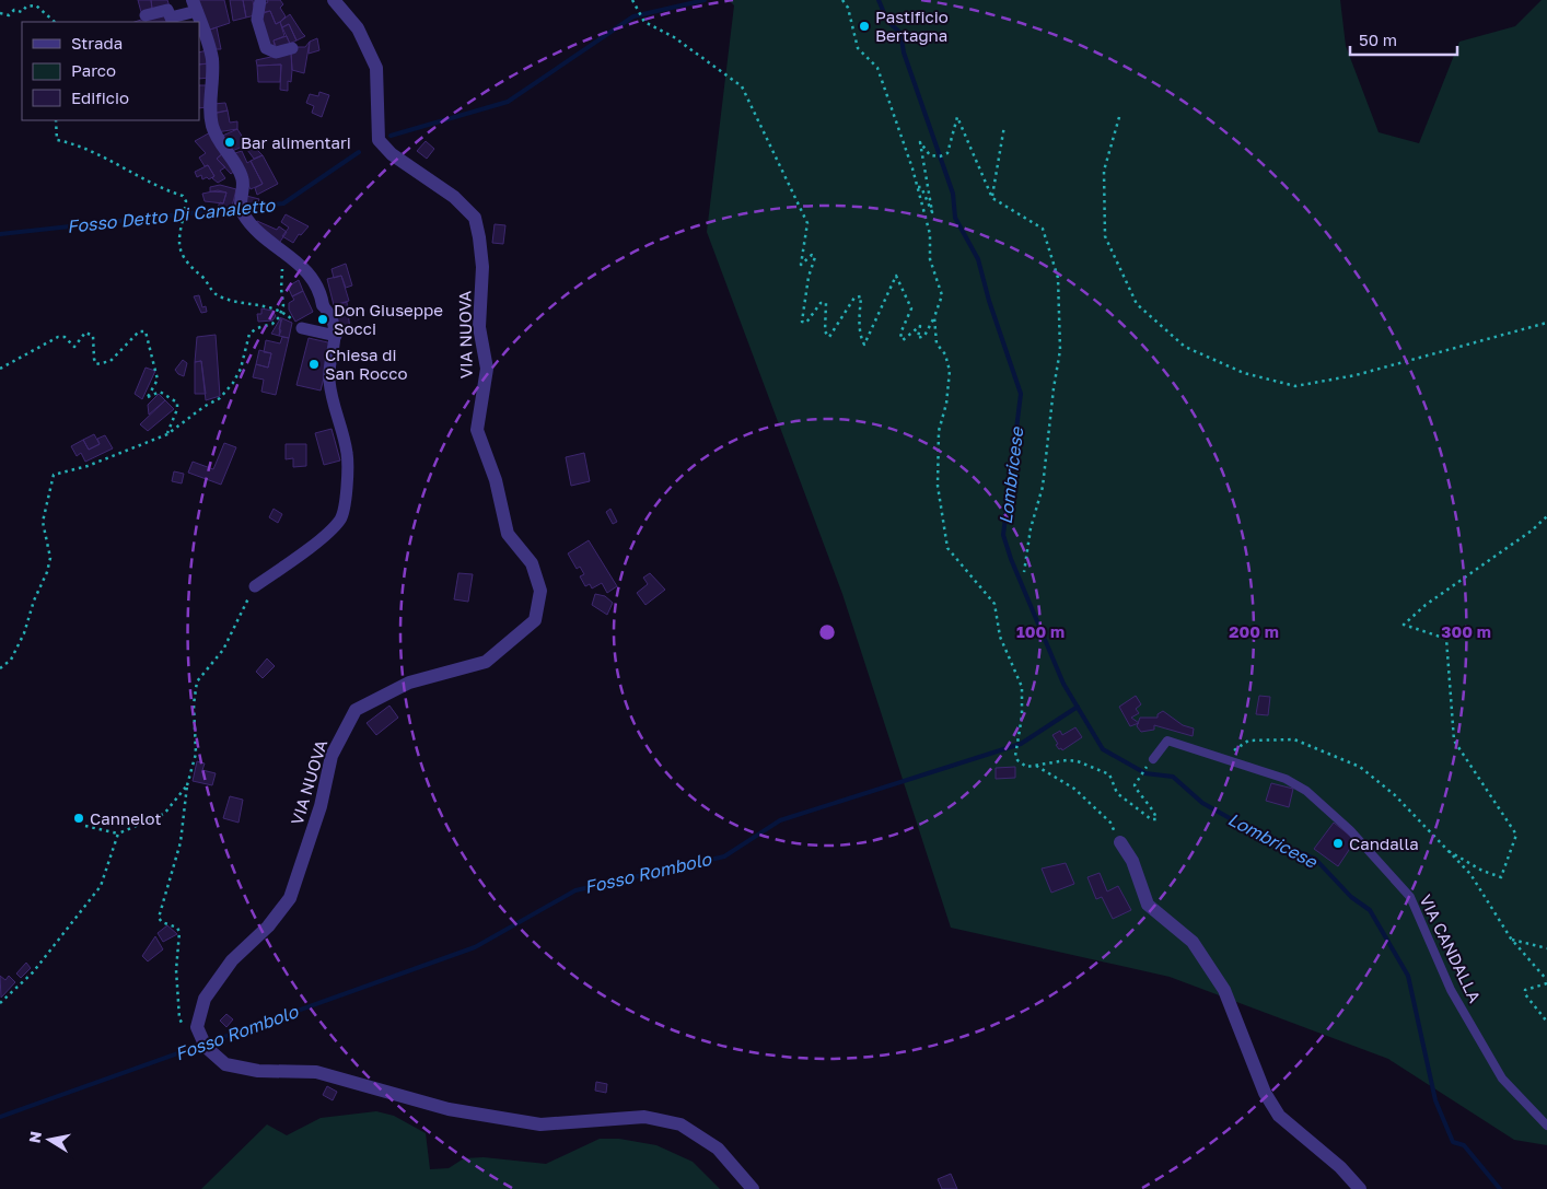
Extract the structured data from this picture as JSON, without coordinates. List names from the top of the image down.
{
  "streets": {
    "street": ["VIA NUOVA"],
    "lane": ["VIA CANDALLA"]
  },
  "water": ["Fosso Detto Di Canaletto", "Lombricese", "Fosso Rombolo"],
  "places": [
    "Pastificio Bertagna",
    "Bar alimentari",
    "Don Giuseppe Socci",
    "Chiesa di San Rocco",
    "Cannelot",
    "Candalla"
  ],
  "legend": ["Strada", "Parco", "Edificio"],
  "scale_bar": "50 m",
  "north": "left",
  "rings": ["100 m", "200 m", "300 m"]
}
